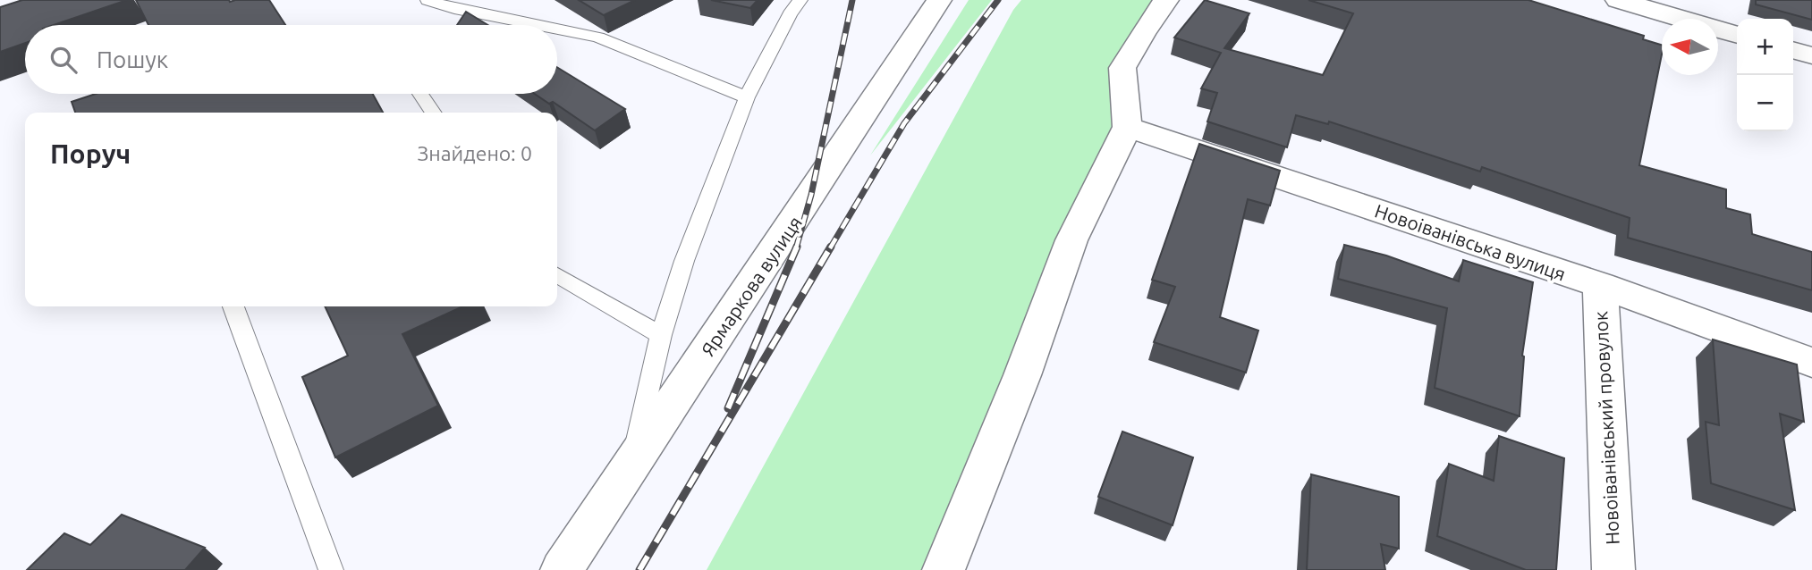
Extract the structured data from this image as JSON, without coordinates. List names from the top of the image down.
{
  "streets": {
    "street": ["Новоіванівська вулиця", "Ярмаркова вулиця", "Новоіванівський провулок"]
  },
  "crossings": [
    ["Новоіванівська вулиця", "Новоіванівський провулок"]
  ],
  "north": "left",
  "page": {
    "map_buttons": ["+", "−"],
    "search": "Пошук",
    "heading": ["Поруч", "Знайдено: 0"]
  }
}
